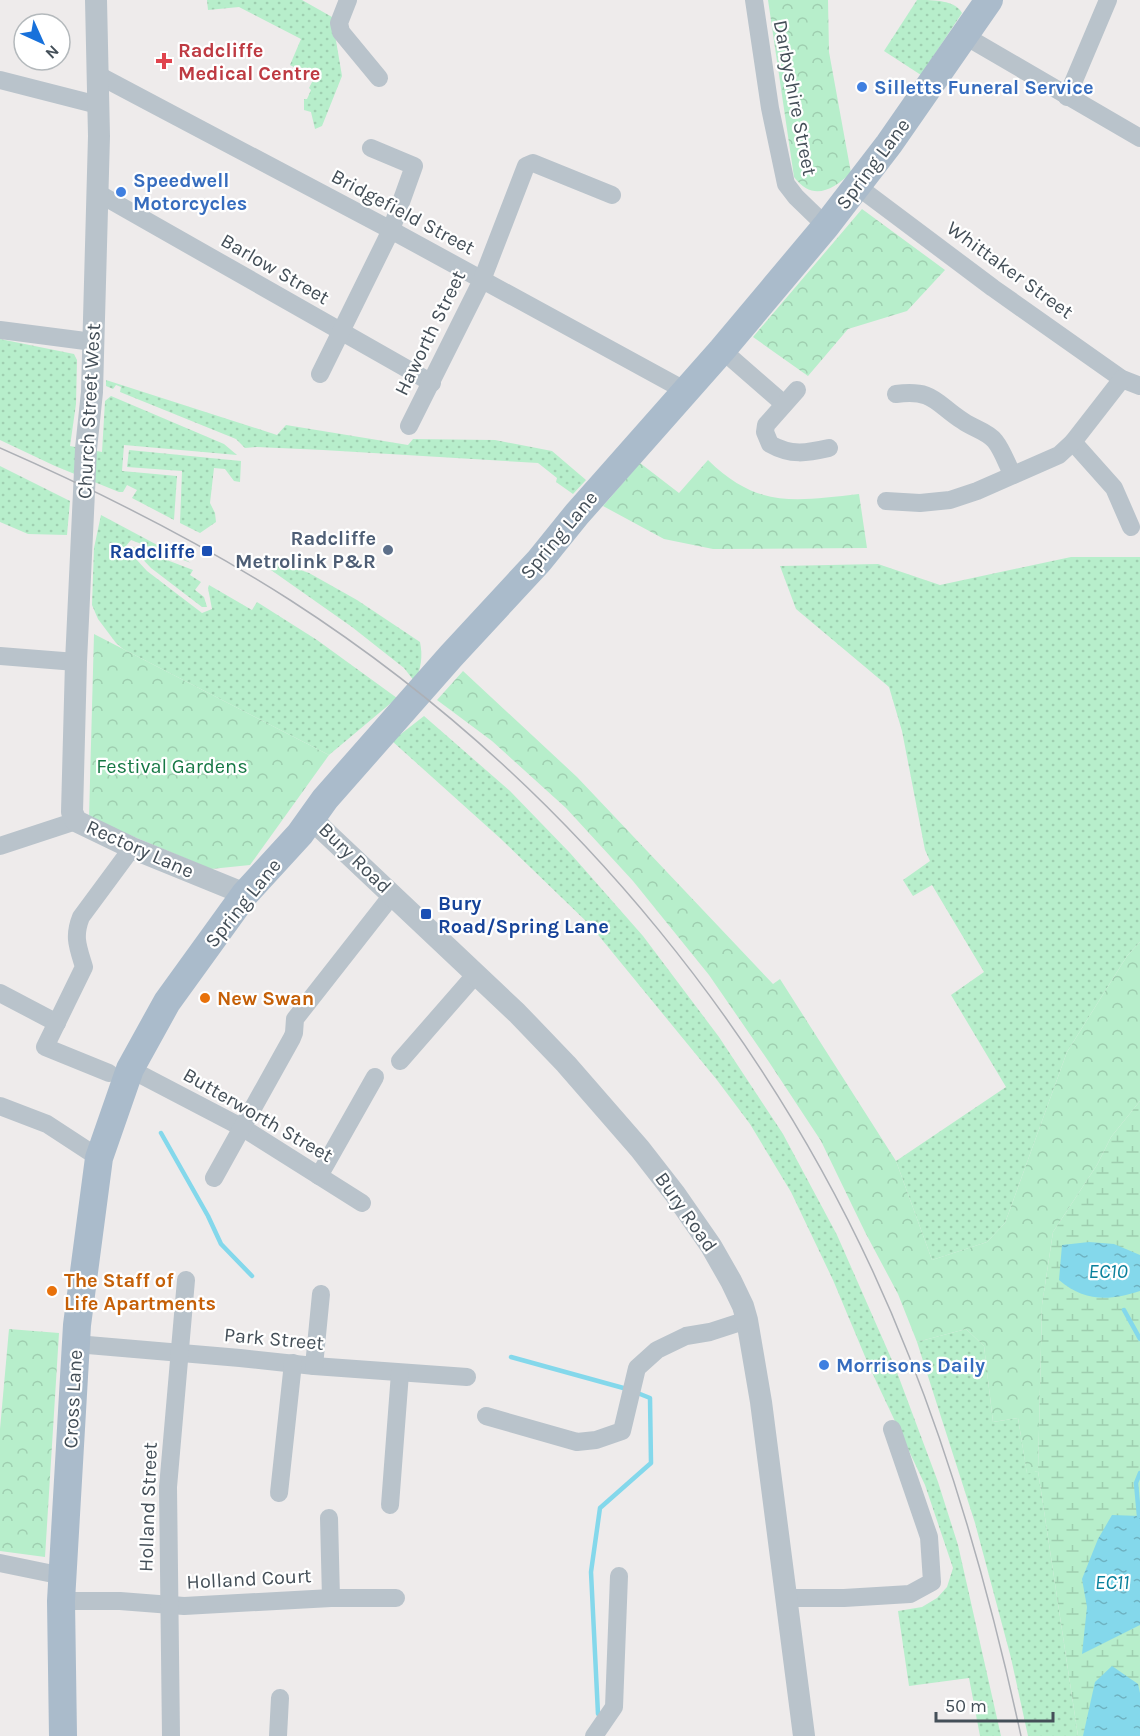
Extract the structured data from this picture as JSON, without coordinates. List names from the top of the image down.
{
  "streets": {
    "main road": ["Spring Lane", "Cross Lane"],
    "street": [
      "Darbyshire Street",
      "Bridgefield Street",
      "Barlow Street",
      "Whittaker Street",
      "Haworth Street",
      "Church Street West",
      "Rectory Lane",
      "Bury Road",
      "Butterworth Street",
      "Park Street",
      "Holland Street",
      "Holland Court"
    ]
  },
  "crossings": [
    ["Darbyshire Street", "Spring Lane"],
    ["Spring Lane", "Bridgefield Street"],
    ["Spring Lane", "Whittaker Street"],
    ["Spring Lane", "Rectory Lane"],
    ["Spring Lane", "Bury Road"],
    ["Spring Lane", "Butterworth Street"],
    ["Spring Lane", "Cross Lane"],
    ["Bridgefield Street", "Haworth Street"],
    ["Bridgefield Street", "Church Street West"],
    ["Barlow Street", "Haworth Street"],
    ["Barlow Street", "Church Street West"],
    ["Church Street West", "Rectory Lane"],
    ["Butterworth Street", "Cross Lane"],
    ["Park Street", "Cross Lane"],
    ["Park Street", "Holland Street"],
    ["Cross Lane", "Holland Court"],
    ["Holland Street", "Holland Court"]
  ],
  "water": ["EC10", "EC11"],
  "parks": ["Festival Gardens"],
  "places": {
    "health": ["Radcliffe Medical Centre"],
    "other": [
      "Silletts Funeral Service",
      "Speedwell Motorcycles",
      "Radcliffe Metrolink P&R",
      "New Swan",
      "The Staff of Life Apartments",
      "Morrisons Daily"
    ],
    "transit": ["Radcliffe", "Bury Road/Spring Lane"]
  },
  "scale_bar": "50 m",
  "north": "bottom right"
}
